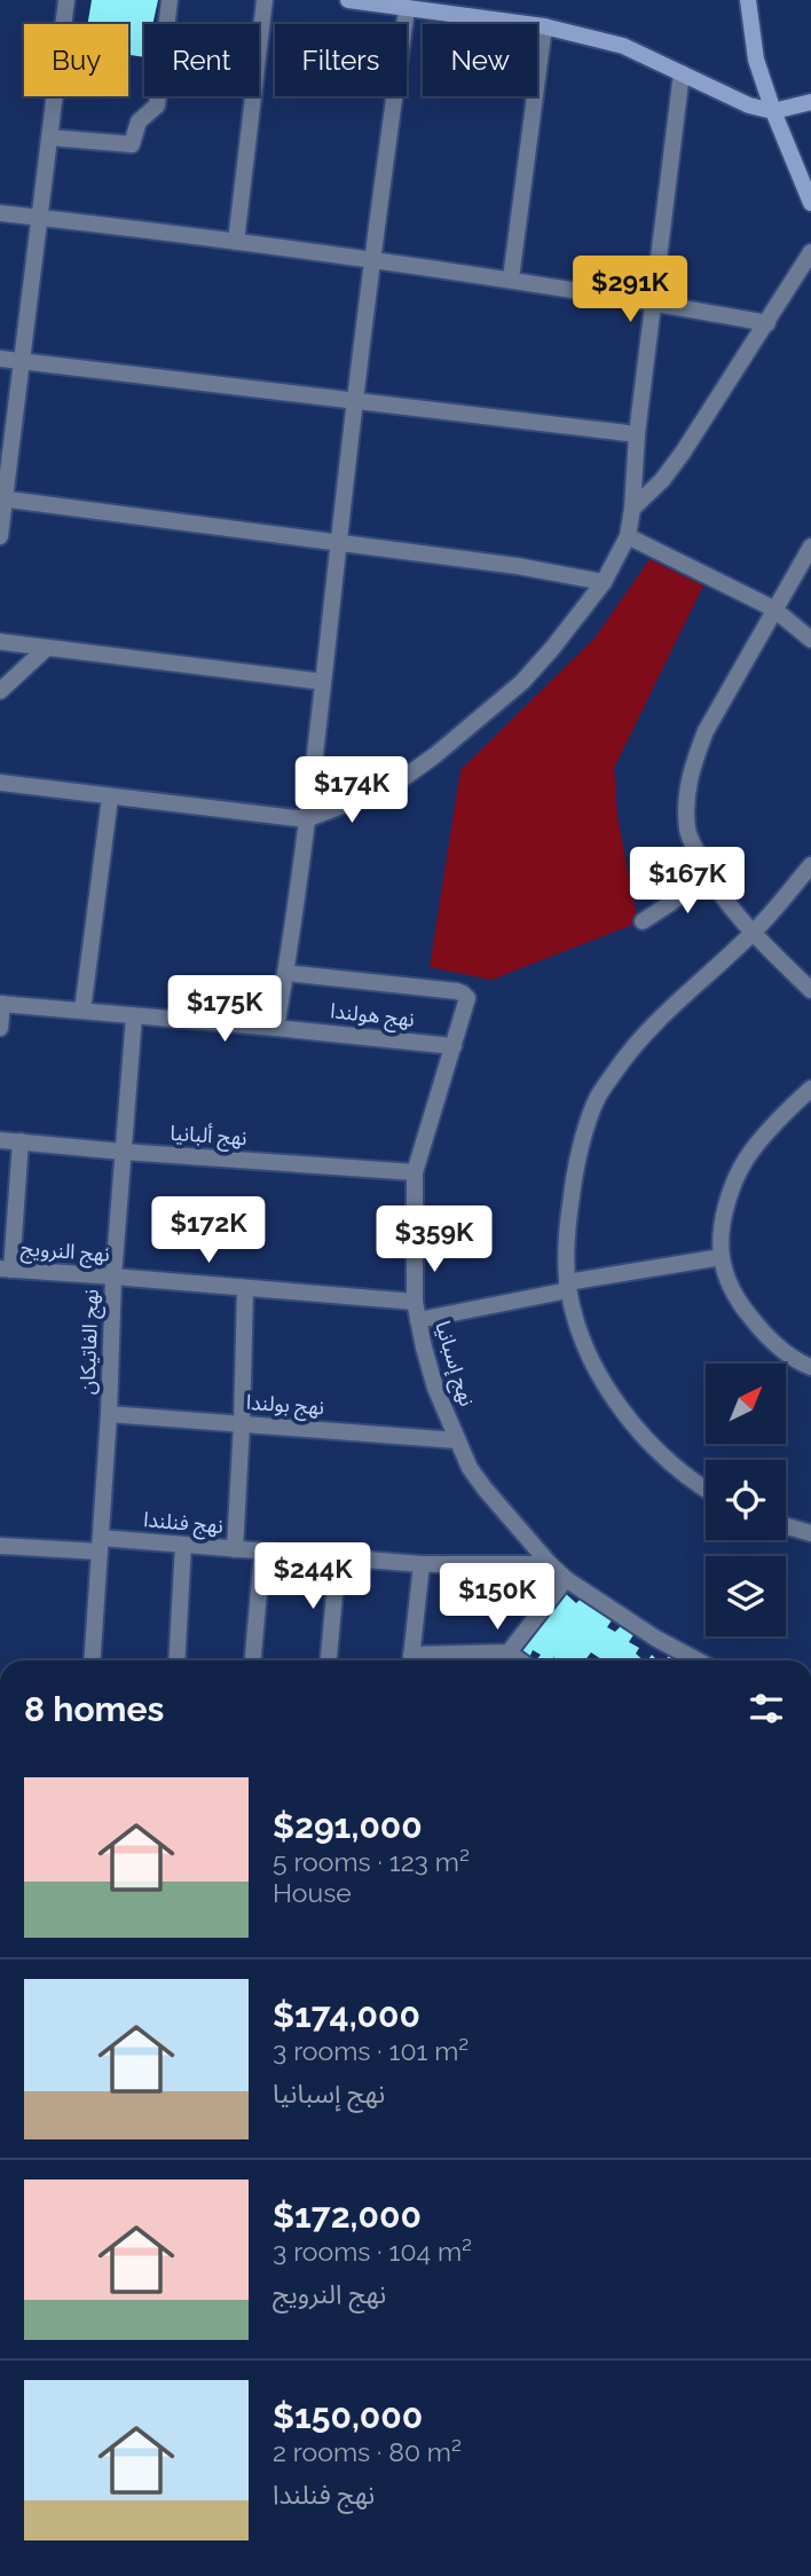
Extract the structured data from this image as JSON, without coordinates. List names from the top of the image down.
{
  "streets": {
    "street": [
      "نهج هولندا",
      "نهج ألبانيا",
      "نهج النرويج",
      "نهج الفاتيكان",
      "نهج إسبانيا",
      "نهج بولندا",
      "نهج فنلندا"
    ]
  },
  "crossings": [
    ["نهج هولندا", "نهج الفاتيكان"],
    ["نهج هولندا", "نهج إسبانيا"],
    ["نهج ألبانيا", "نهج الفاتيكان"],
    ["نهج ألبانيا", "نهج إسبانيا"],
    ["نهج النرويج", "نهج الفاتيكان"],
    ["نهج النرويج", "نهج إسبانيا"],
    ["نهج الفاتيكان", "نهج بولندا"],
    ["نهج الفاتيكان", "نهج فنلندا"],
    ["نهج إسبانيا", "نهج بولندا"],
    ["نهج إسبانيا", "نهج فنلندا"]
  ],
  "north": "top right",
  "page": {
    "chip": [
      "Buy",
      "Rent",
      "Filters",
      "New"
    ],
    "price": [
      "$291K",
      "$174K",
      "$167K",
      "$175K",
      "$172K",
      "$359K",
      "$244K",
      "$150K"
    ],
    "heading": "8 homes",
    "list": [
      {
        "name": "$291,000",
        "note": "5 rooms · 123 m² · House"
      },
      {
        "name": "$174,000",
        "note": "3 rooms · 101 m² · نهج إسبانيا"
      },
      {
        "name": "$172,000",
        "note": "3 rooms · 104 m² · نهج النرويج"
      },
      {
        "name": "$150,000",
        "note": "2 rooms · 80 m² · نهج فنلندا"
      }
    ]
  }
}
